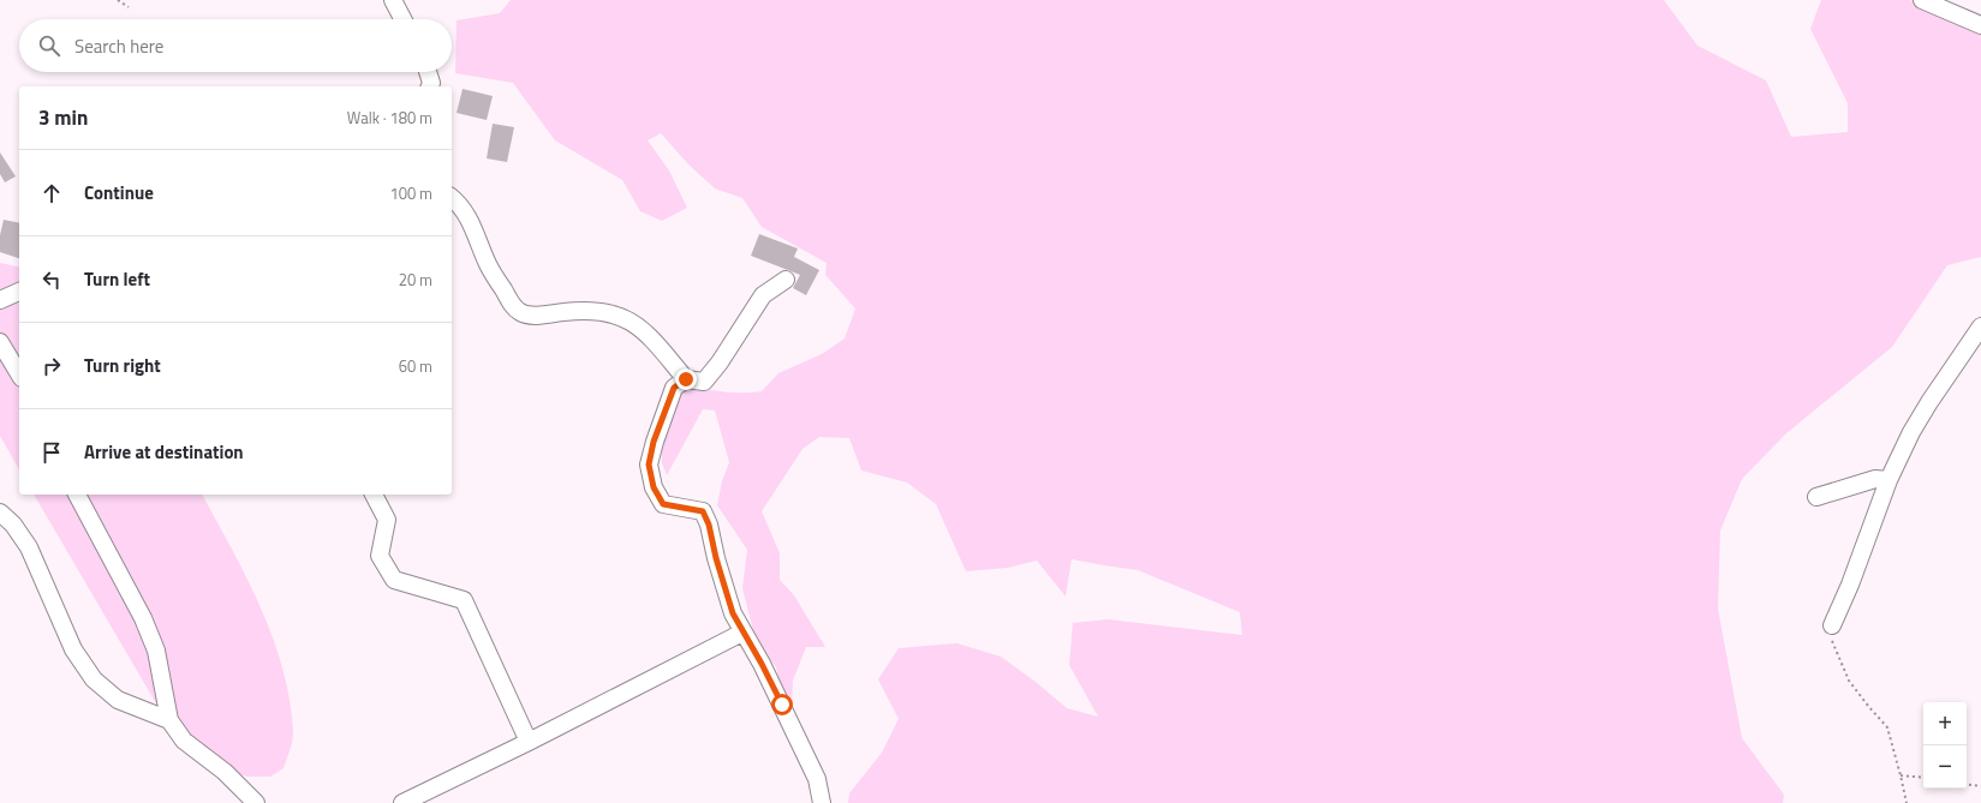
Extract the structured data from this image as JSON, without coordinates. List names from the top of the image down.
{
  "page": {
    "search": "Search here",
    "heading": ["3 min", "Walk · 180 m"],
    "list": [
      ["Continue", "100 m"],
      ["Turn left", "20 m"],
      ["Turn right", "60 m"],
      "Arrive at destination"
    ],
    "map_buttons": ["+", "−"]
  }
}
